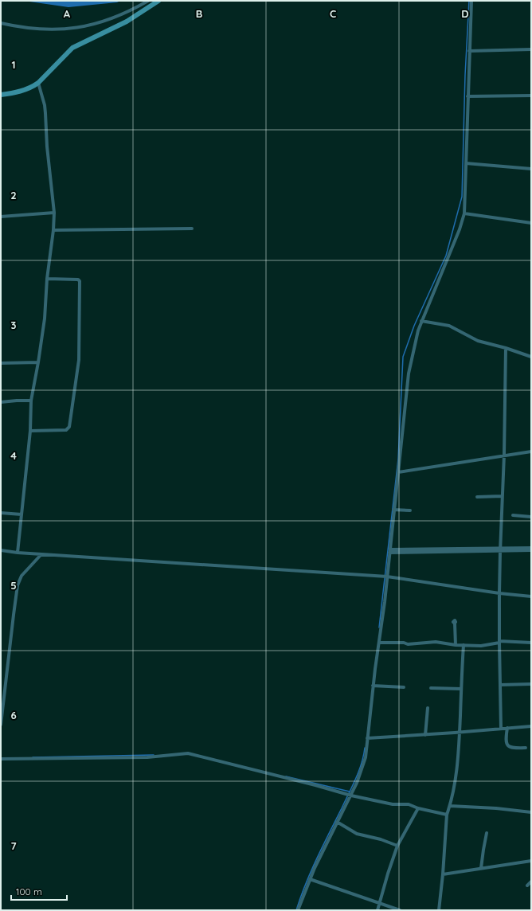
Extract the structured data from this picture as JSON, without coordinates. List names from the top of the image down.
{
  "scale_bar": "100 m",
  "grid": {
    "columns": [
      "A",
      "B",
      "C",
      "D"
    ],
    "rows": [
      "1",
      "2",
      "3",
      "4",
      "5",
      "6",
      "7"
    ]
  }
}
